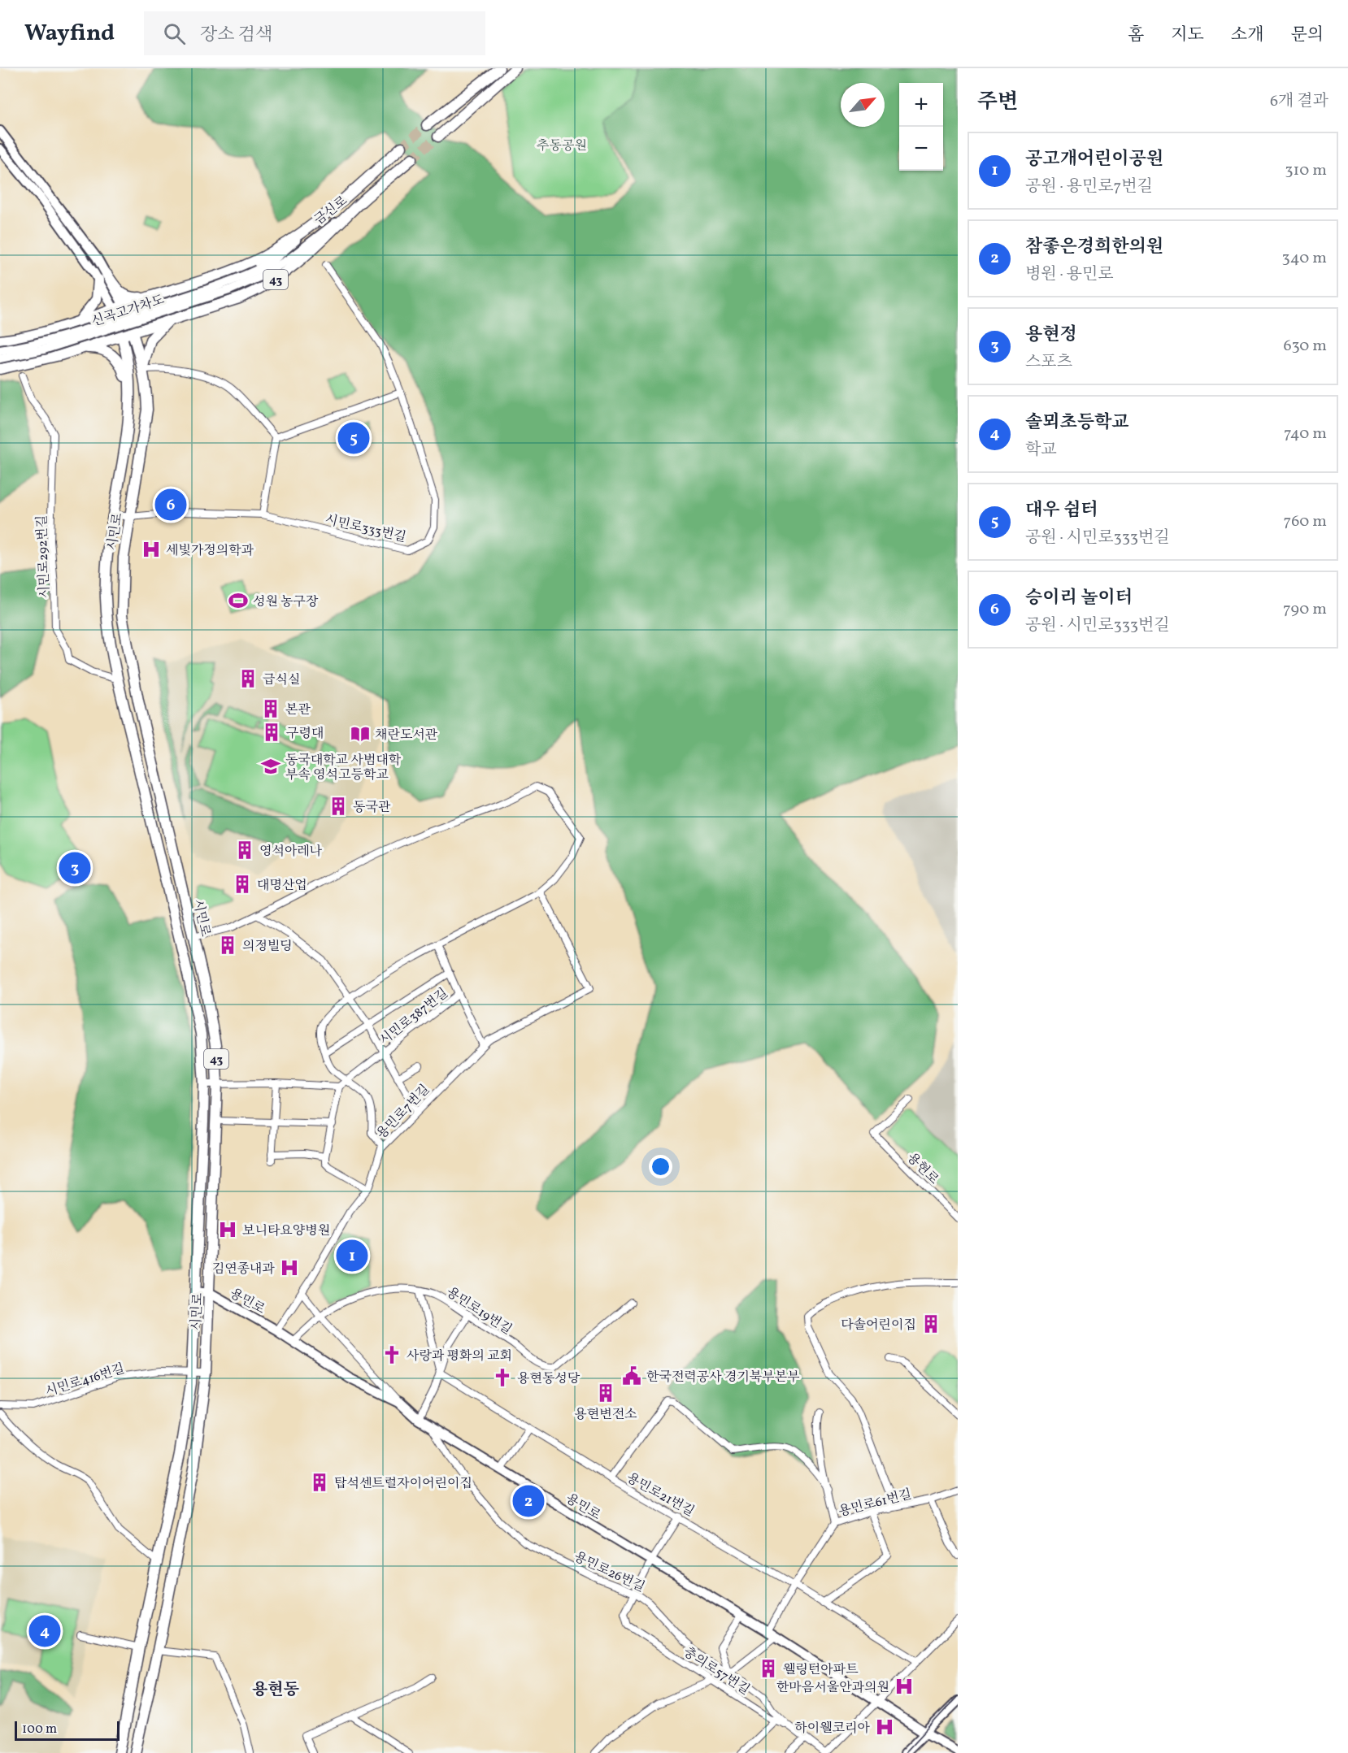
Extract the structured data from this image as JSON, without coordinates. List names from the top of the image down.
{
  "streets": {
    "main road": ["금신로", "43", "시민로"],
    "street": [
      "신곡고가차도",
      "시민로333번길",
      "시민로292번길",
      "시민로387번길",
      "용민로7번길",
      "용현로",
      "용민로",
      "용민로19번길",
      "시민로416번길",
      "용민로21번길",
      "용민로61번길",
      "용민로26번길",
      "충의로57번길"
    ]
  },
  "crossings": [
    ["금신로", "43"],
    ["금신로", "신곡고가차도"],
    ["시민로333번길", "시민로"],
    ["시민로", "시민로292번길"],
    ["시민로", "용민로"],
    ["시민로", "시민로416번길"],
    ["용민로7번길", "용민로"],
    ["용민로", "용민로19번길"],
    ["용민로", "용민로61번길"],
    ["용민로", "용민로26번길"],
    ["용민로", "충의로57번길"],
    ["용민로21번길", "용민로61번길"],
    ["용민로21번길", "충의로57번길"],
    ["용민로26번길", "충의로57번길"]
  ],
  "districts": ["용현동"],
  "parks": ["추동공원"],
  "places": {
    "hospital": [
      "세빛가정의학과",
      "보니타요양병원",
      "김연종내과",
      "한마음서울안과의원",
      "하이웰코리아"
    ],
    "sports": ["성원 농구장"],
    "building": [
      "급식실",
      "본관",
      "구령대",
      "동국관",
      "영석아레나",
      "대명산업",
      "의정빌딩",
      "다솔어린이집",
      "용현변전소",
      "탑석센트럴자이어린이집",
      "웰링턴아파트"
    ],
    "library": ["채란도서관"],
    "school or university": ["동국대학교 사범대학 부속 영석고등학교"],
    "church": ["사랑과 평화의 교회", "용현동성당"],
    "public building": ["한국전력공사 경기북부본부"]
  },
  "scale_bar": "100 m",
  "north": "top right",
  "page": {
    "header": "Wayfind",
    "search": "장소 검색",
    "nav": [
      "홈",
      "지도",
      "소개",
      "문의"
    ],
    "heading": ["주변", "6개 결과"],
    "map_buttons": ["+", "−"],
    "list": [
      {
        "mark": "1",
        "name": "공고개어린이공원",
        "note": "공원 · 용민로7번길",
        "value": "310 m"
      },
      {
        "mark": "2",
        "name": "참좋은경희한의원",
        "note": "병원 · 용민로",
        "value": "340 m"
      },
      {
        "mark": "3",
        "name": "용현정",
        "note": "스포츠",
        "value": "630 m"
      },
      {
        "mark": "4",
        "name": "솔뫼초등학교",
        "note": "학교",
        "value": "740 m"
      },
      {
        "mark": "5",
        "name": "대우 쉼터",
        "note": "공원 · 시민로333번길",
        "value": "760 m"
      },
      {
        "mark": "6",
        "name": "승이리 놀이터",
        "note": "공원 · 시민로333번길",
        "value": "790 m"
      }
    ],
    "pins": [
      "5",
      "6",
      "3",
      "1",
      "2",
      "4"
    ],
    "scale": "100 m"
  }
}
